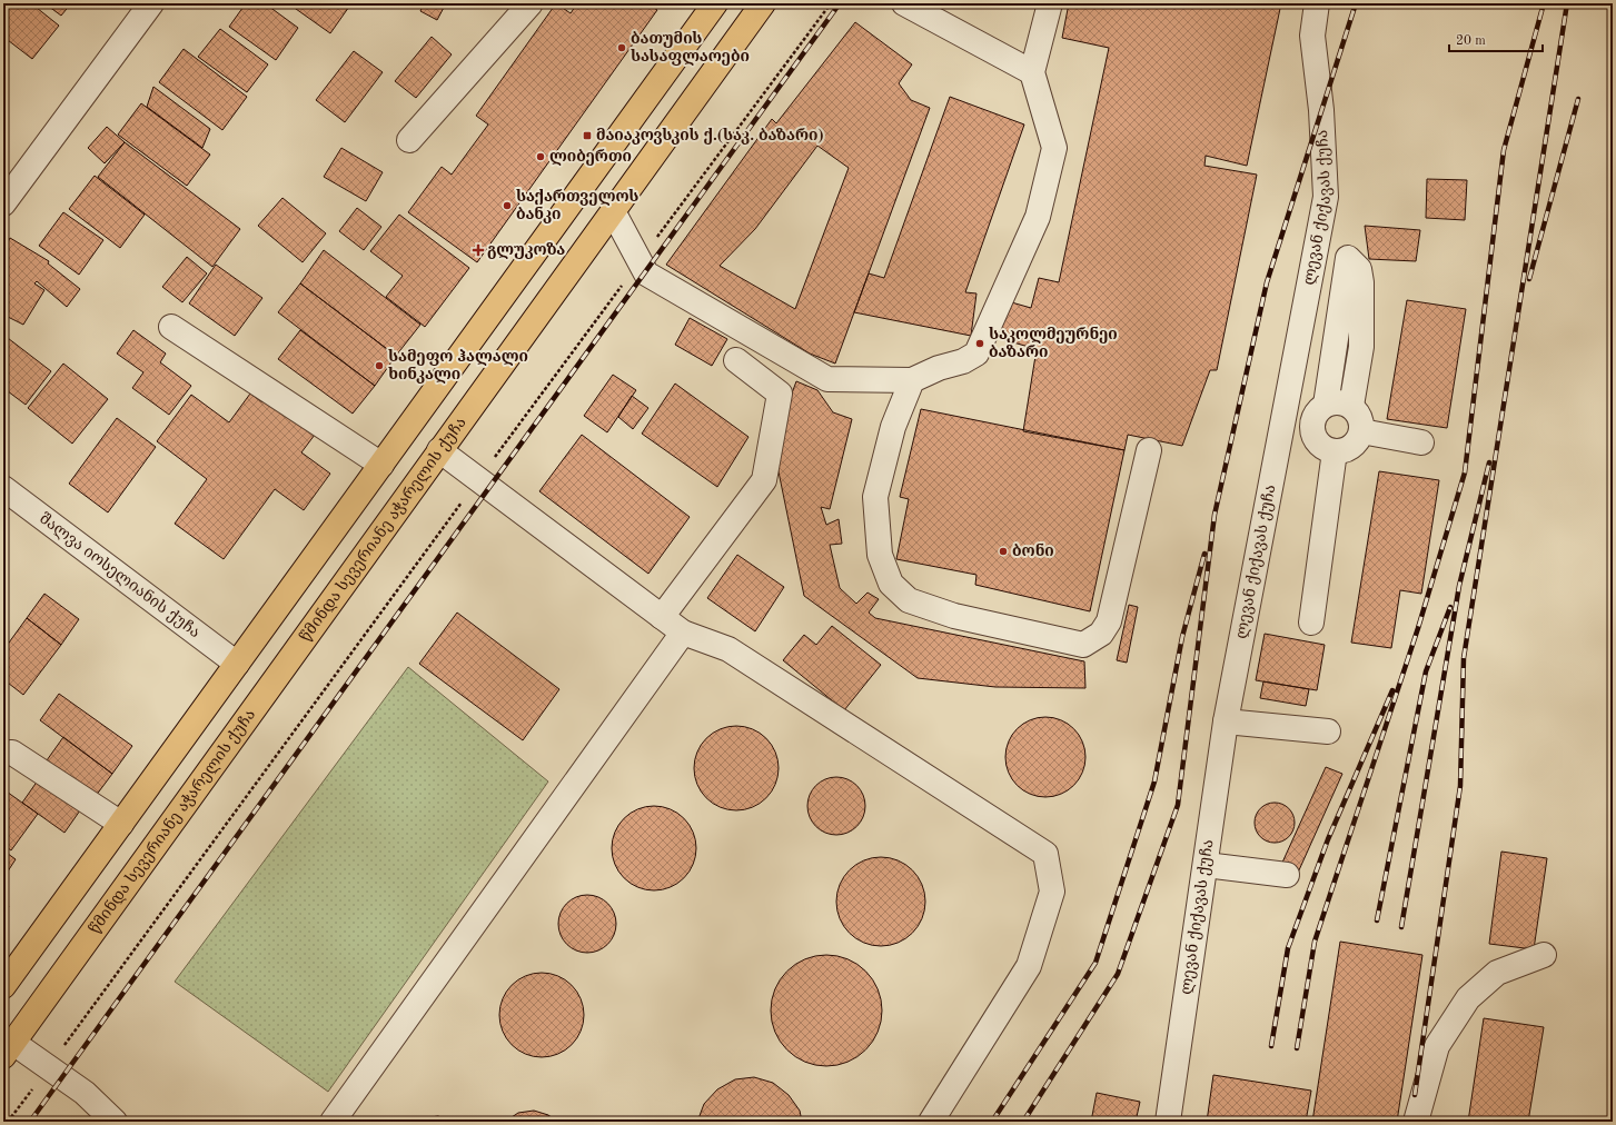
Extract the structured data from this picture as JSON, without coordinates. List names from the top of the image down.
{
  "streets": {
    "main road": ["წმინდა სევერიანე აჭარელის ქუჩა"],
    "street": ["ლევან ქიქავას ქუჩა", "შალვა იოსელიანის ქუჩა"]
  },
  "places": {
    "other": [
      "ბათუმის სასაფლაოები",
      "ლიბერთი",
      "საქართველოს ბანკი",
      "საკოლმეურნეი ბაზარი",
      "სამეფო ჰალალი ხინკალი",
      "ბონი"
    ],
    "transit": ["მაიაკოვსკის ქ.(საკ. ბაზარი)"],
    "health": ["გლუკოზა"]
  },
  "scale_bar": "20 m"
}
